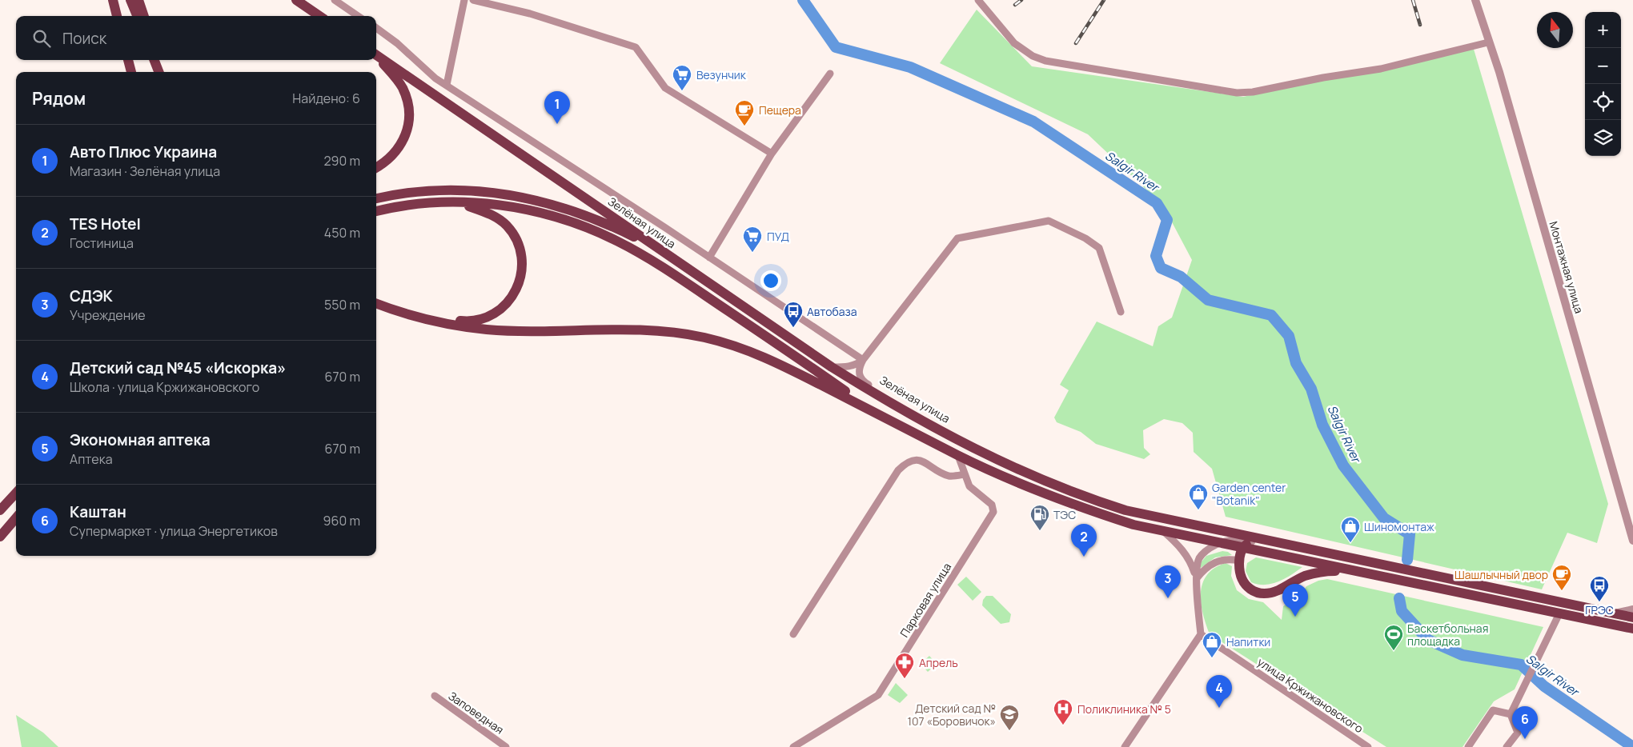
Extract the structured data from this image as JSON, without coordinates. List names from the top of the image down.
{
  "streets": {
    "main road": ["Зелёная улица"],
    "street": [
      "Монтажная улица",
      "Парковая улица",
      "улица Кржижановского",
      "Заповедная"
    ]
  },
  "water": ["Salgir River"],
  "places": {
    "supermarket": ["Везунчик", "ПУД"],
    "cafe": ["Пещера", "Шашлычный двор"],
    "bus stop": ["Автобаза", "ГРЭС"],
    "shop": ["Garden center \"Botanik\"", "Шиномонтаж", "Напитки"],
    "fuel station": ["ТЭС"],
    "sports": ["Баскетбольная площадка"],
    "pharmacy": ["Апрель"],
    "hospital": ["Поликлиника № 5"],
    "school or university": ["Детский сад № 107 «Боровичок»"]
  },
  "north": "top",
  "page": {
    "map_buttons": ["+", "−"],
    "search": "Поиск",
    "heading": ["Рядом", "Найдено: 6"],
    "pins": [
      "1",
      "2",
      "3",
      "5",
      "4",
      "6"
    ],
    "list": [
      {
        "mark": "1",
        "name": "Авто Плюс Украина",
        "note": "Магазин · Зелёная улица",
        "value": "290 m"
      },
      {
        "mark": "2",
        "name": "TES Hotel",
        "note": "Гостиница",
        "value": "450 m"
      },
      {
        "mark": "3",
        "name": "СДЭК",
        "note": "Учреждение",
        "value": "550 m"
      },
      {
        "mark": "4",
        "name": "Детский сад №45 «Искорка»",
        "note": "Школа · улица Кржижановского",
        "value": "670 m"
      },
      {
        "mark": "5",
        "name": "Экономная аптека",
        "note": "Аптека",
        "value": "670 m"
      },
      {
        "mark": "6",
        "name": "Каштан",
        "note": "Супермаркет · улица Энергетиков",
        "value": "960 m"
      }
    ]
  }
}
